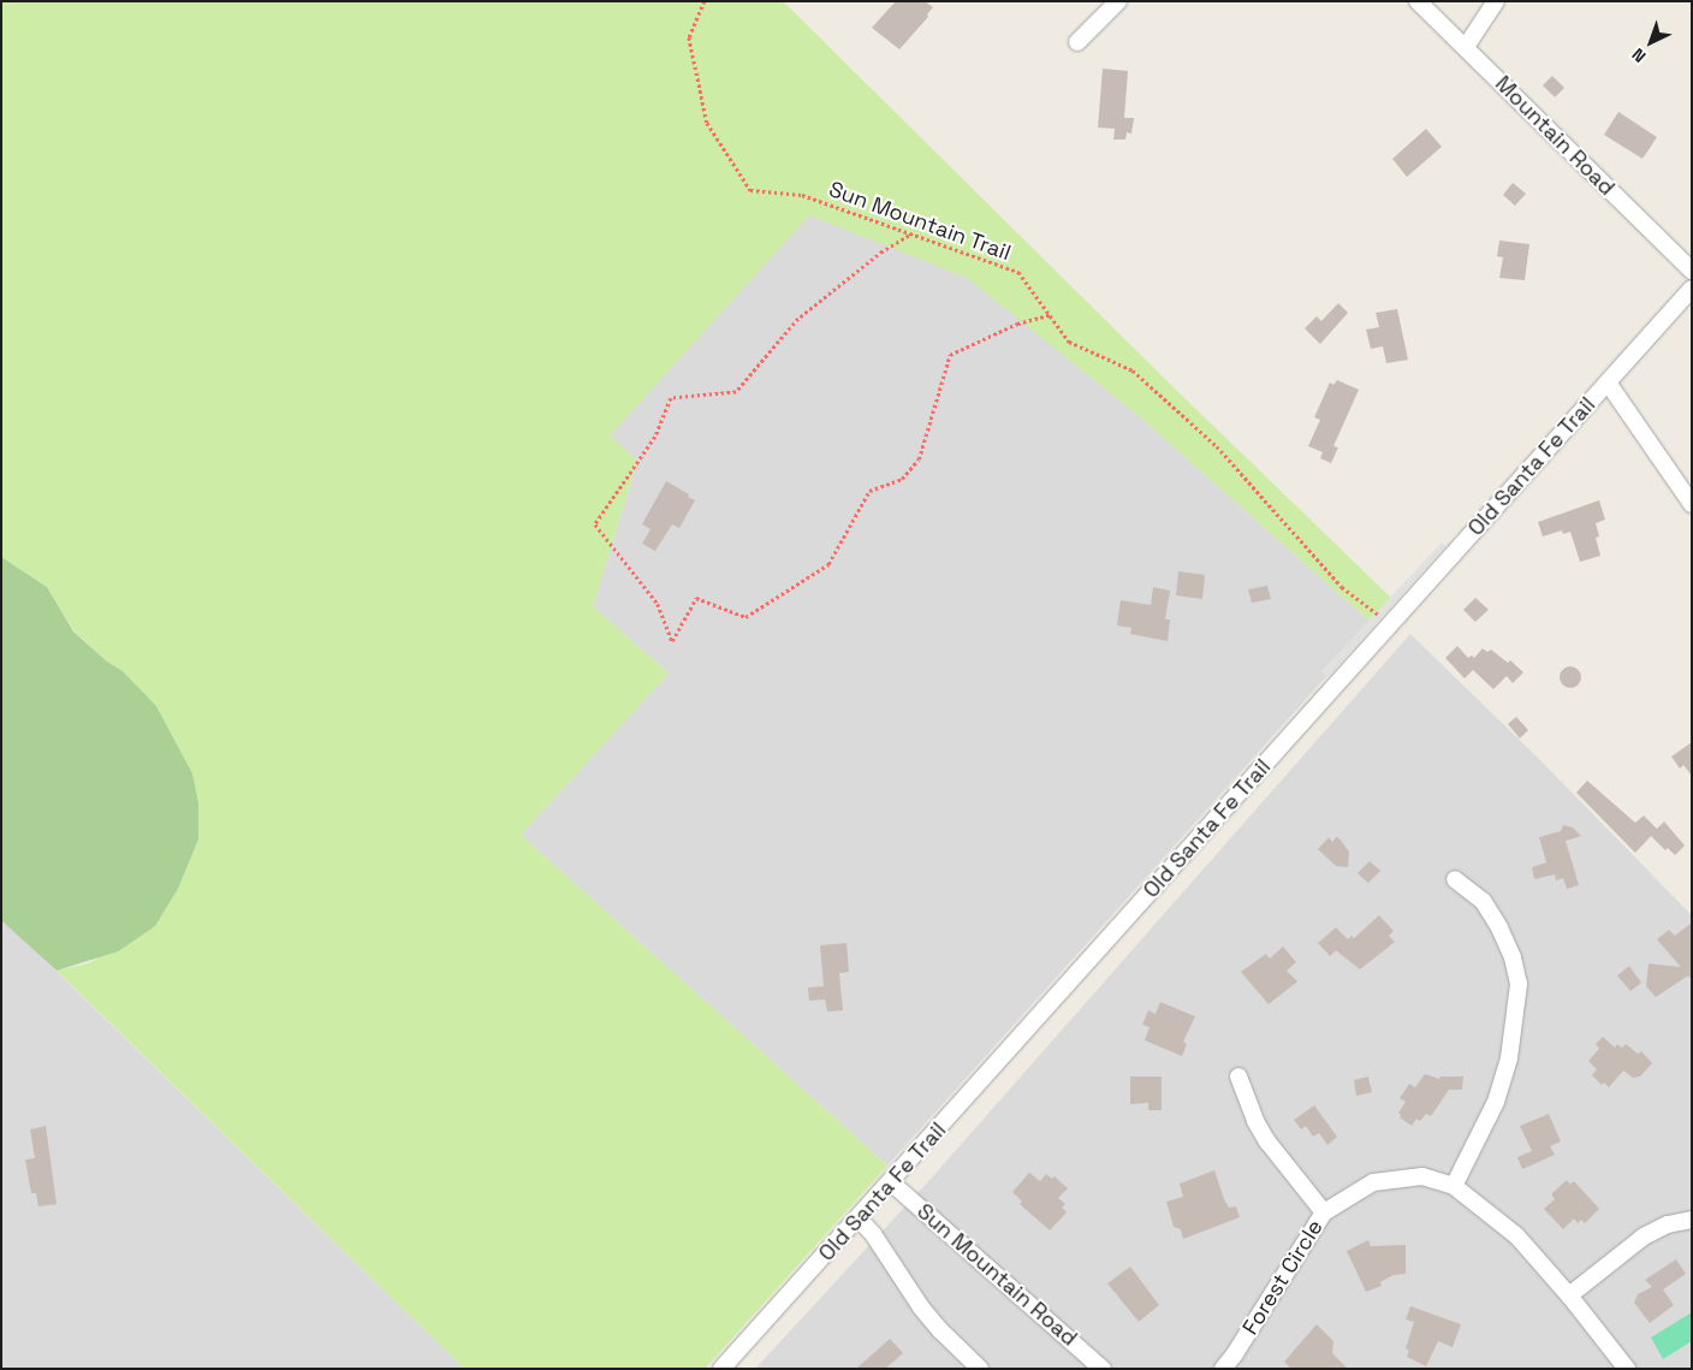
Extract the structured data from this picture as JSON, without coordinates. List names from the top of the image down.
{
  "streets": {
    "street": [
      "Mountain Road",
      "Old Santa Fe Trail",
      "Sun Mountain Road",
      "Forest Circle"
    ],
    "path": ["Sun Mountain Trail"]
  },
  "crossings": [
    ["Sun Mountain Trail", "Old Santa Fe Trail"],
    ["Old Santa Fe Trail", "Sun Mountain Road"]
  ],
  "north": "bottom left"
}
